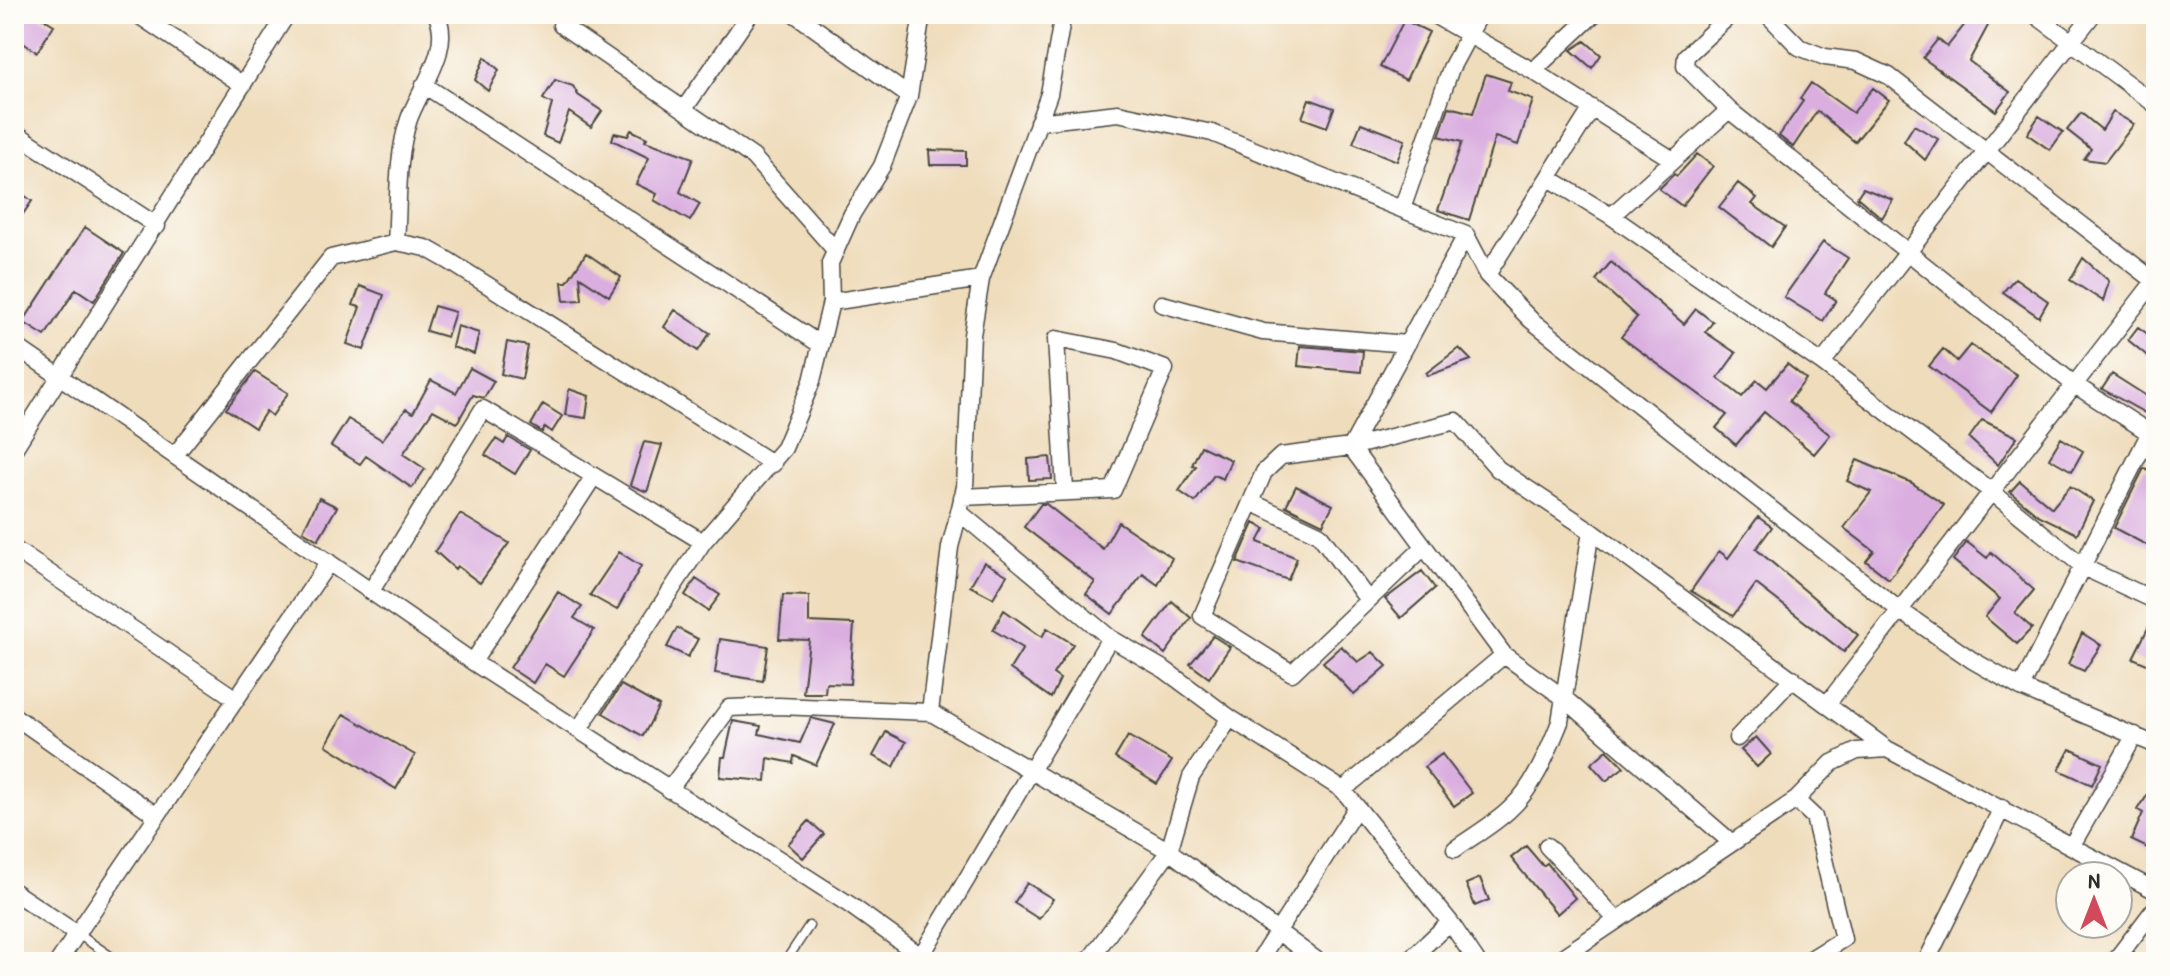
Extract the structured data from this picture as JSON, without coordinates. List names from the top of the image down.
{
  "north": "top"
}
